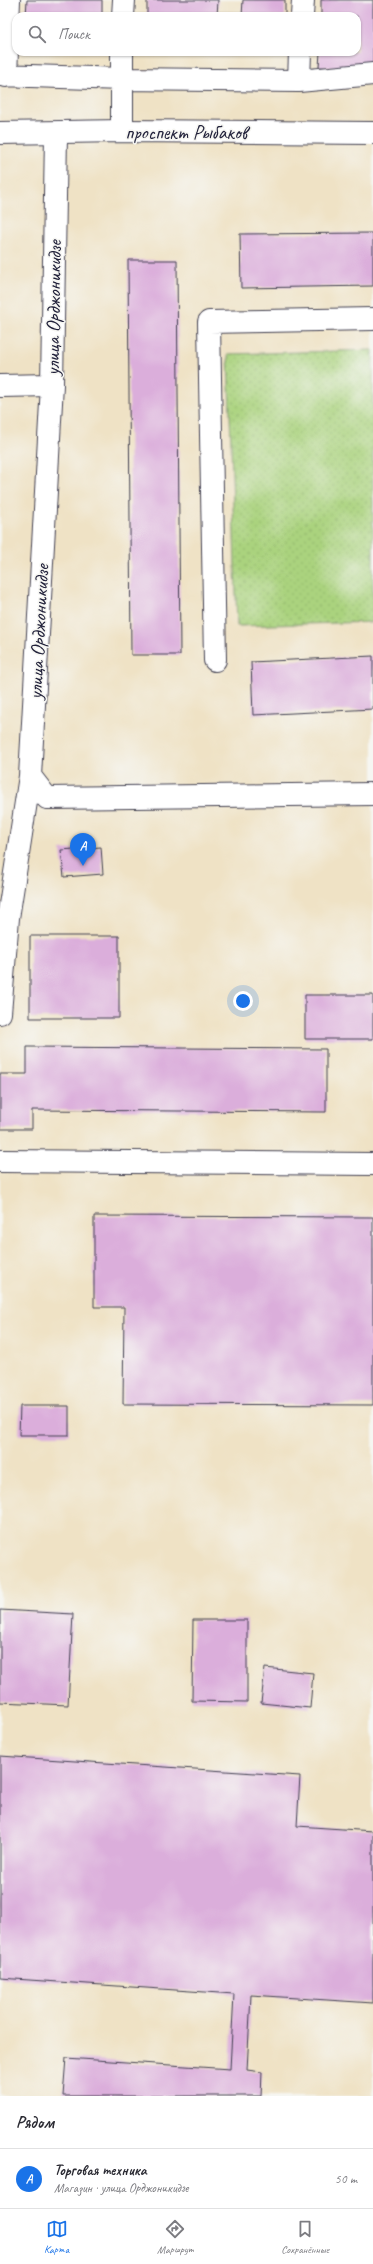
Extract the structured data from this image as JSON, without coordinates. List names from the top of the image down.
{
  "streets": {
    "street": ["проспект Рыбаков", "улица Орджоникидзе"]
  },
  "crossings": [
    ["проспект Рыбаков", "улица Орджоникидзе"]
  ],
  "page": {
    "search": "Поиск",
    "pins": "A",
    "heading": "Рядом",
    "list": [
      {
        "mark": "A",
        "name": "Торговая техника",
        "note": "Магазин · улица Орджоникидзе",
        "value": "50 m"
      }
    ],
    "nav": ["Карта", "Маршрут", "Сохранённые"]
  }
}
